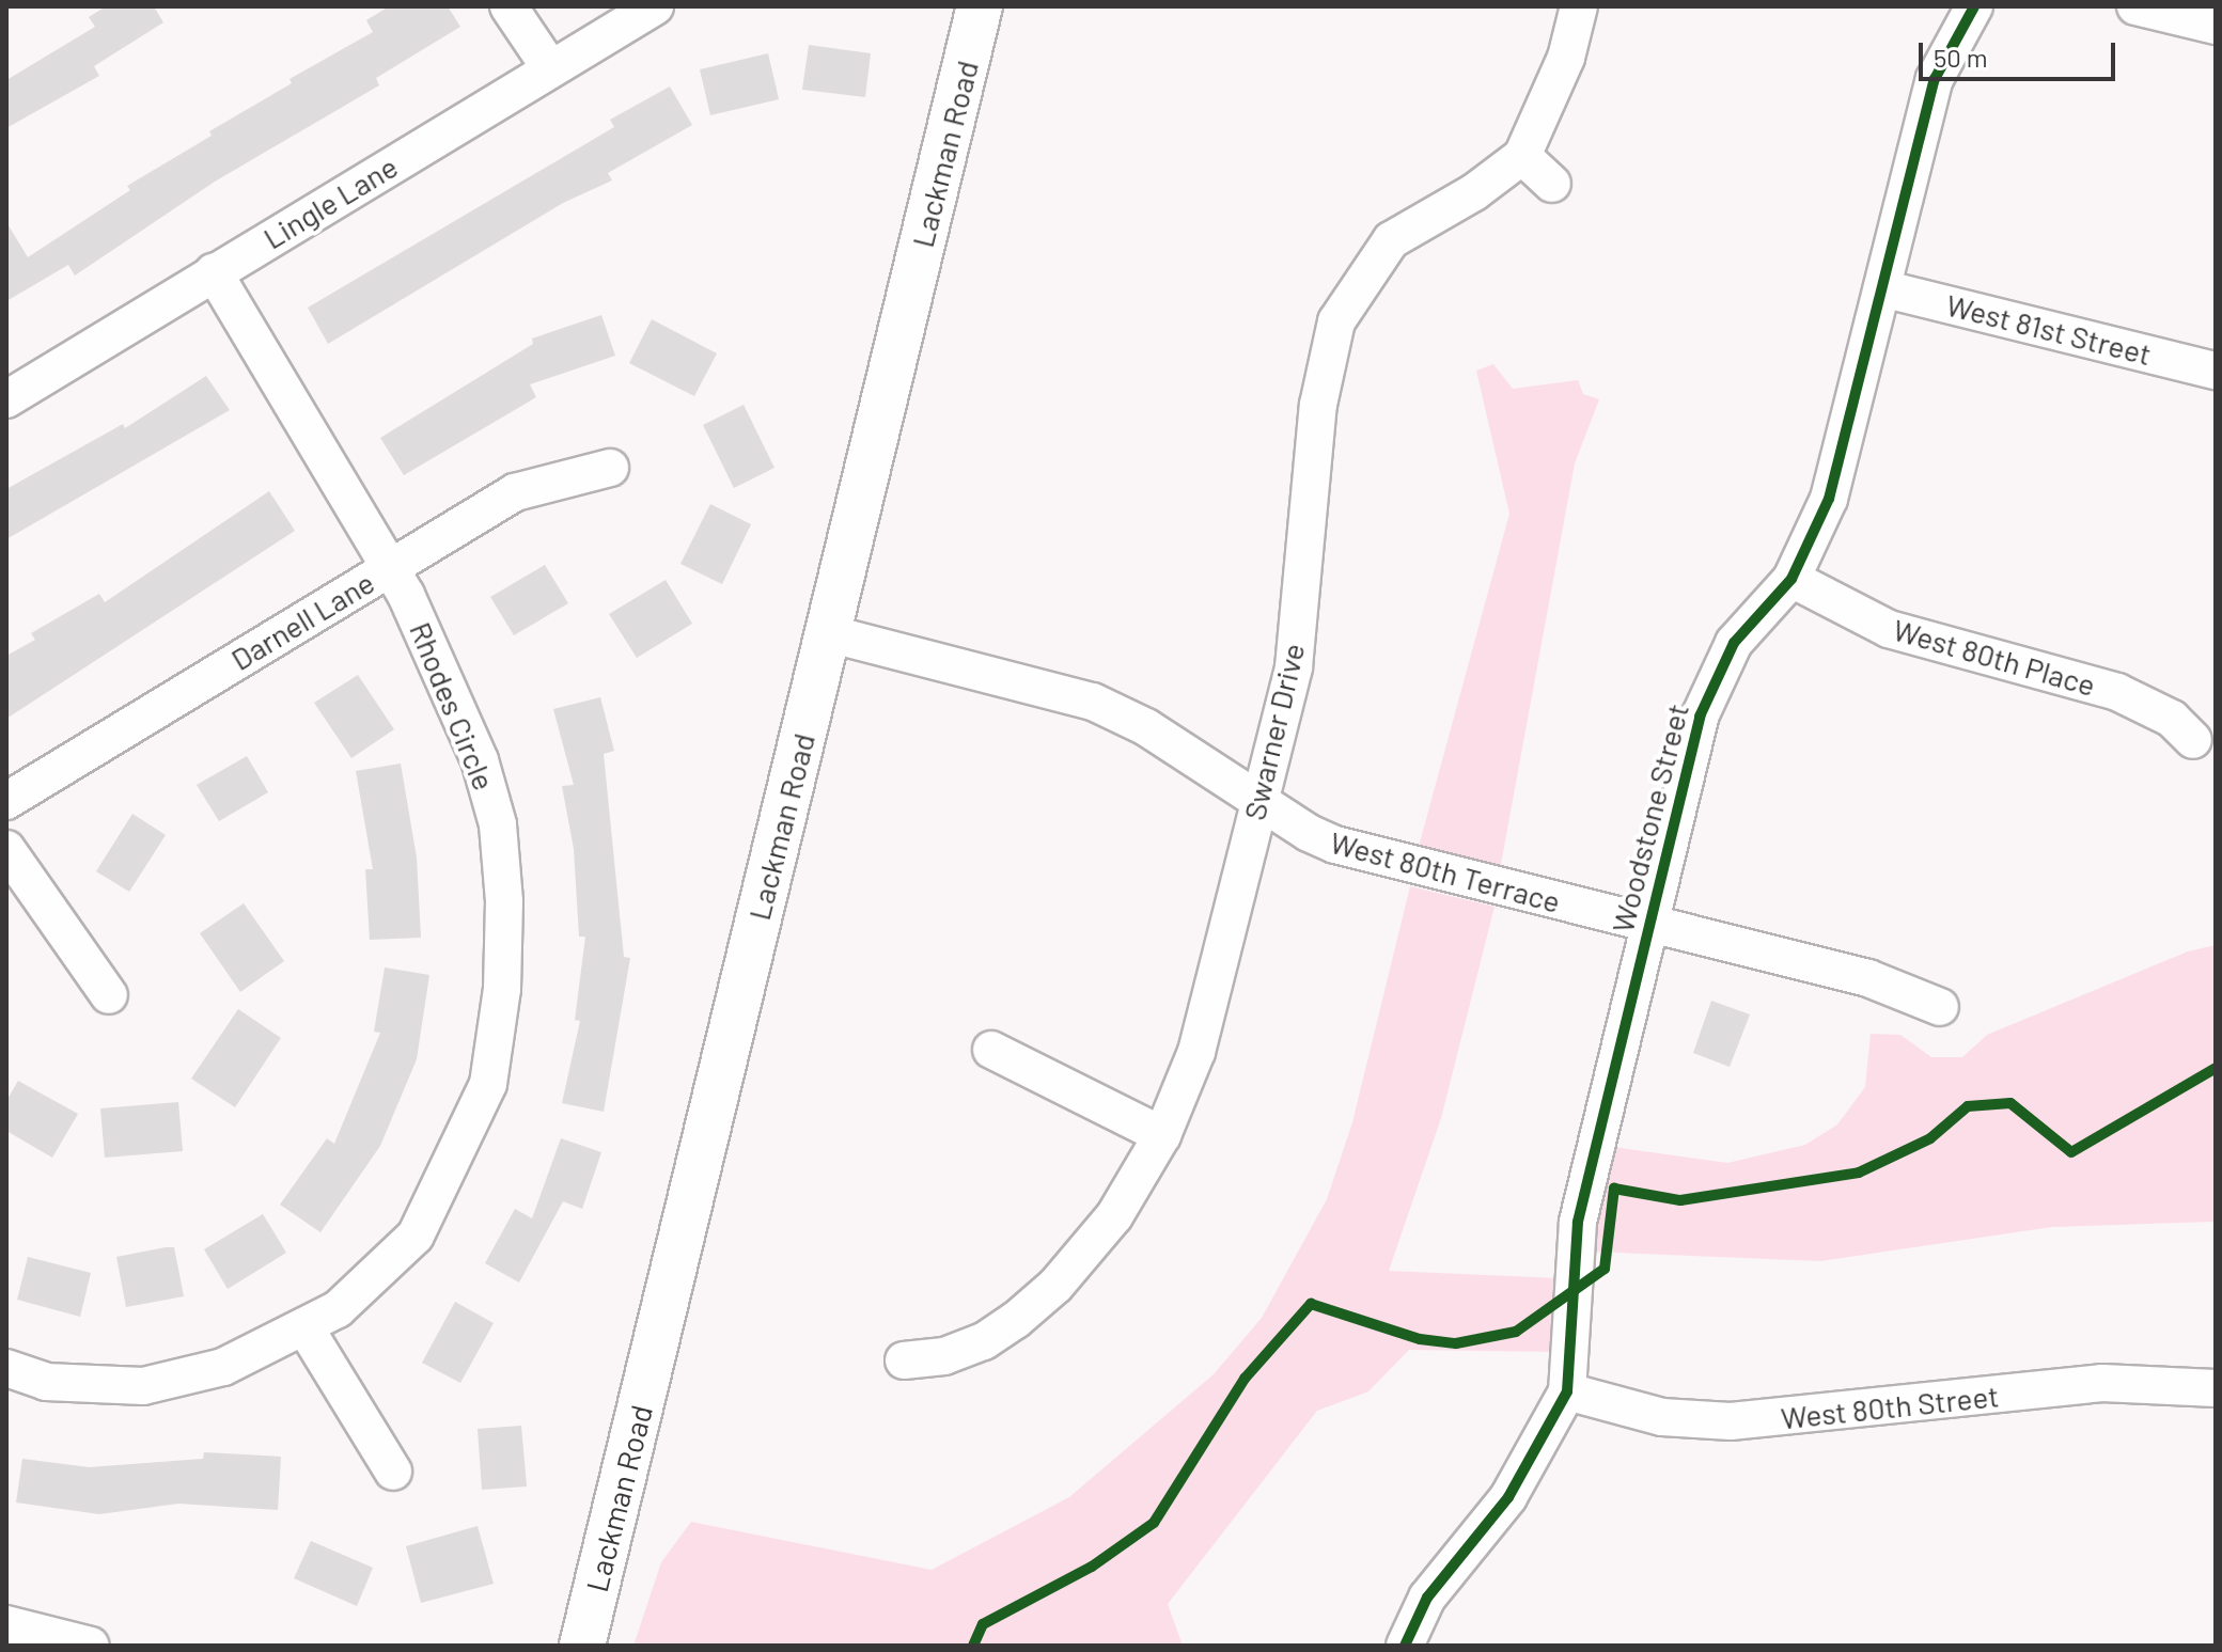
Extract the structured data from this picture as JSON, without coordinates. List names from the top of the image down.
{
  "streets": {
    "main road": ["Lackman Road"],
    "street": [
      "Lingle Lane",
      "West 81st Street",
      "Darnell Lane",
      "West 80th Place",
      "Rhodes Circle",
      "Swarner Drive",
      "Woodstone Street",
      "West 80th Terrace",
      "West 80th Street"
    ]
  },
  "crossings": [
    ["Lackman Road", "West 80th Terrace"],
    ["Lingle Lane", "Rhodes Circle"],
    ["West 81st Street", "Woodstone Street"],
    ["Darnell Lane", "Rhodes Circle"],
    ["West 80th Place", "Woodstone Street"],
    ["Swarner Drive", "West 80th Terrace"],
    ["Woodstone Street", "West 80th Terrace"],
    ["Woodstone Street", "West 80th Street"]
  ],
  "scale_bar": "50 m"
}
